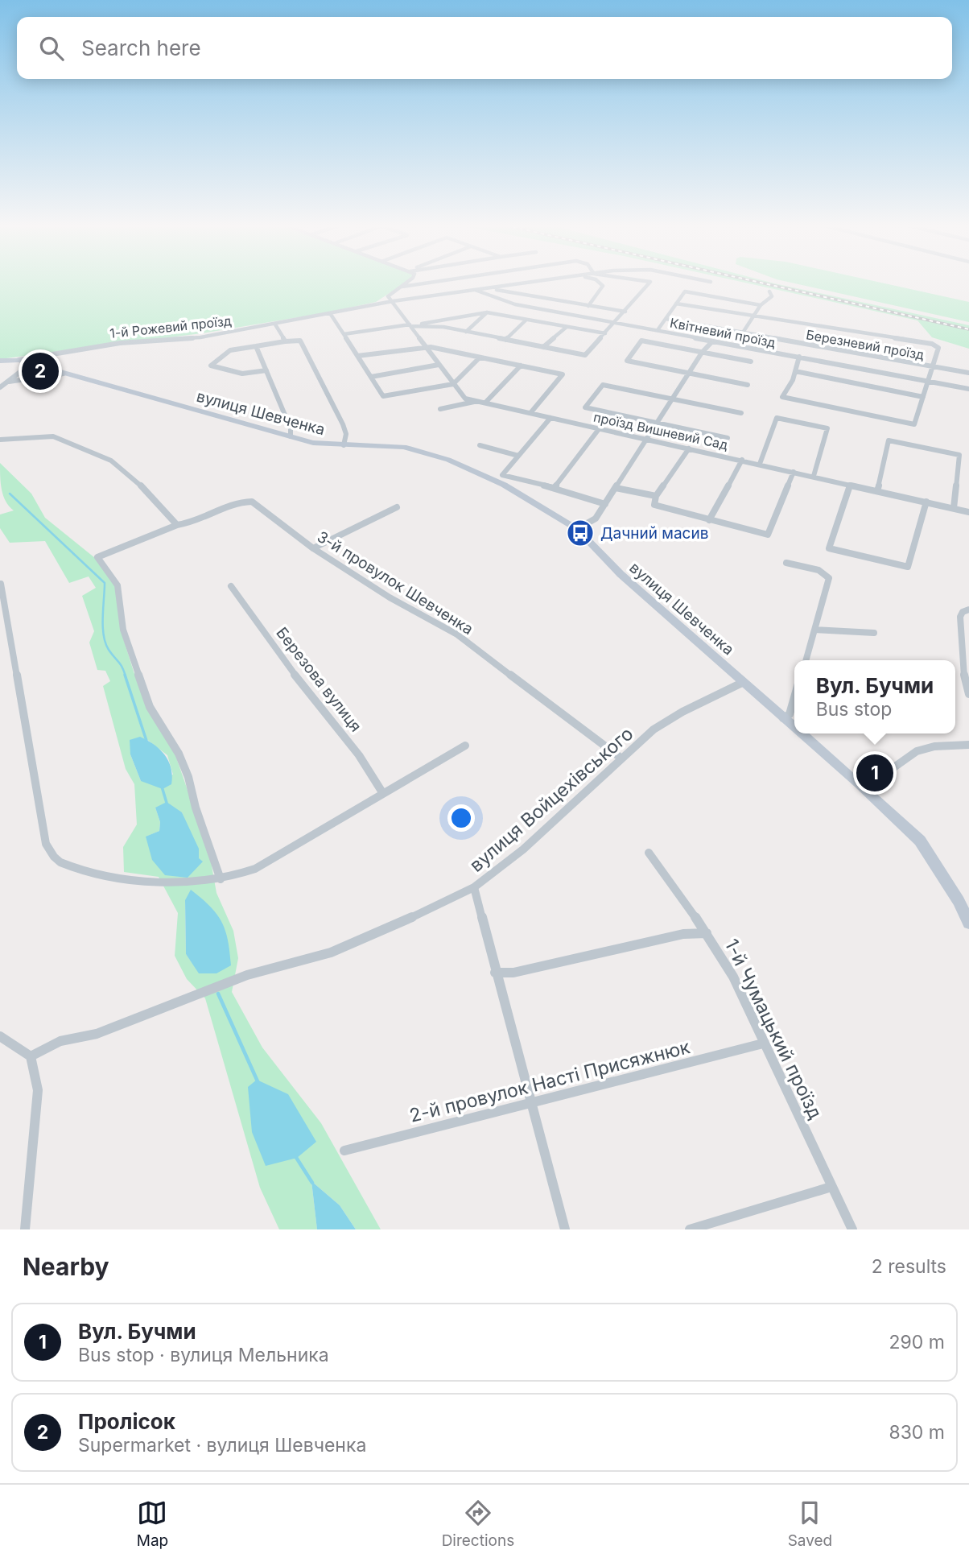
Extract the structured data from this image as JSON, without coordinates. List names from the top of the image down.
{
  "streets": {
    "street": [
      "1-й Рожевий проїзд",
      "Квітневий проїзд",
      "Березневий проїзд",
      "вулиця Шевченка",
      "проїзд Вишневий Сад",
      "3-й провулок Шевченка",
      "Березова вулиця",
      "вулиця Войцехівського",
      "1-й Чумацький проїзд",
      "2-й провулок Насті Присяжнюк"
    ]
  },
  "crossings": [
    ["1-й Рожевий проїзд", "Квітневий проїзд"],
    ["1-й Рожевий проїзд", "вулиця Шевченка"],
    ["1-й Рожевий проїзд", "проїзд Вишневий Сад"],
    ["вулиця Шевченка", "вулиця Войцехівського"],
    ["3-й провулок Шевченка", "вулиця Войцехівського"],
    ["1-й Чумацький проїзд", "2-й провулок Насті Присяжнюк"]
  ],
  "places": {
    "bus stop": ["Дачний масив"]
  },
  "page": {
    "search": "Search here",
    "pins": ["2", "1"],
    "popup": ["Вул. Бучми", "Bus stop"],
    "heading": ["Nearby", "2 results"],
    "list": [
      {
        "mark": "1",
        "name": "Вул. Бучми",
        "note": "Bus stop · вулиця Мельника",
        "value": "290 m"
      },
      {
        "mark": "2",
        "name": "Пролісок",
        "note": "Supermarket · вулиця Шевченка",
        "value": "830 m"
      }
    ],
    "nav": ["Map", "Directions", "Saved"]
  }
}
